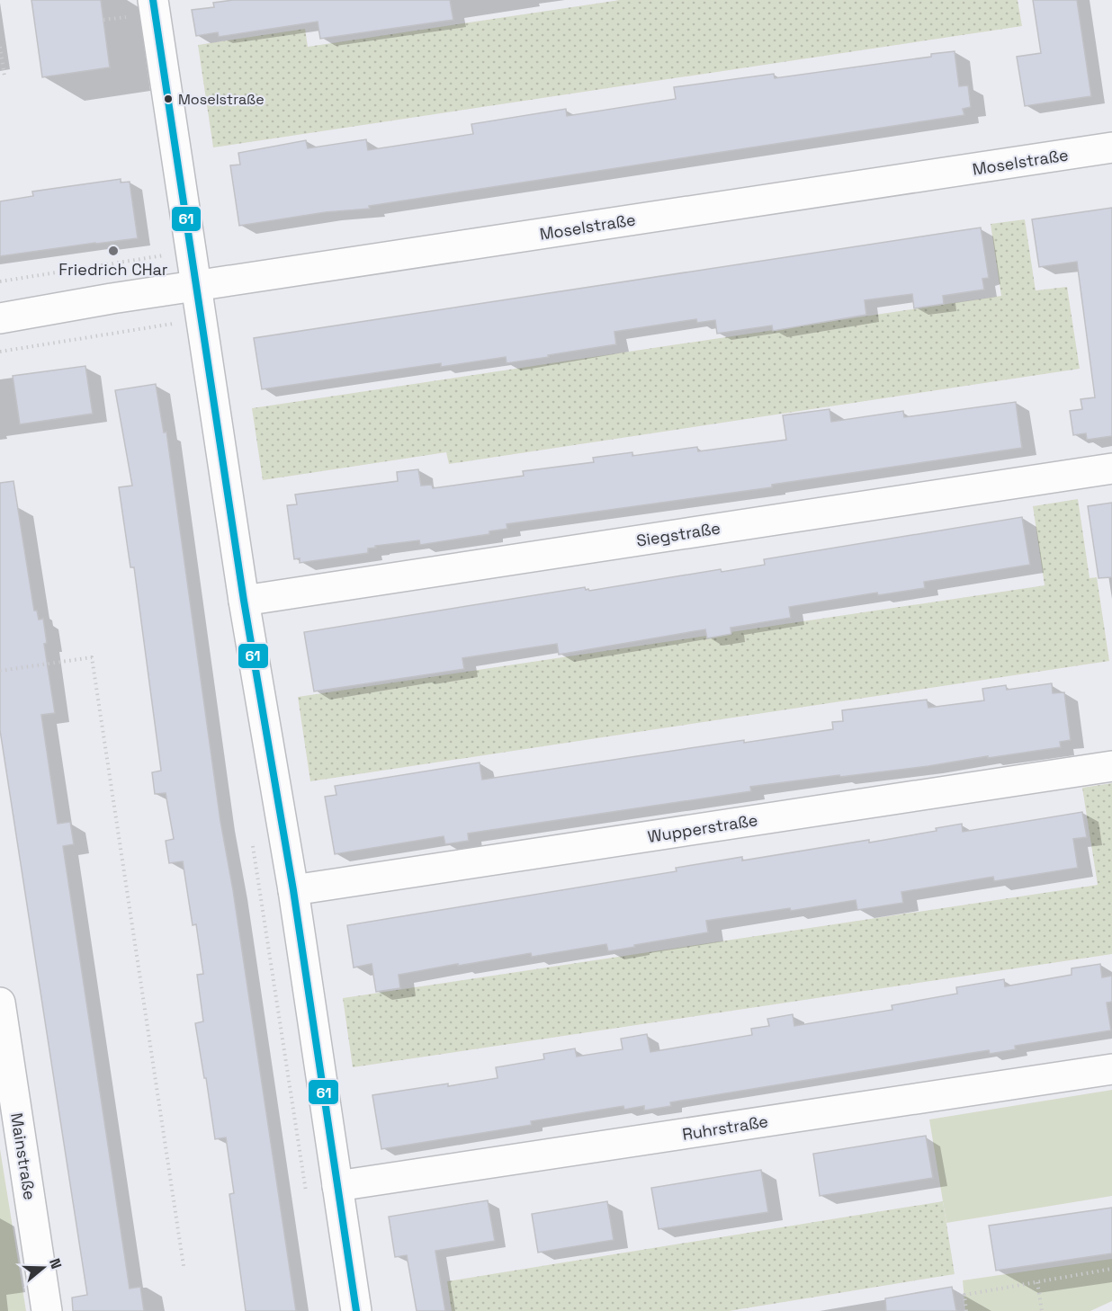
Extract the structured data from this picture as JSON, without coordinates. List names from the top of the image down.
{
  "streets": {
    "street": [
      "Moselstraße",
      "Siegstraße",
      "Wupperstraße",
      "Ruhrstraße",
      "Mainstraße"
    ]
  },
  "places": ["Moselstraße", "Friedrich CHar"],
  "lines": ["transit line 61"],
  "north": "right"
}
